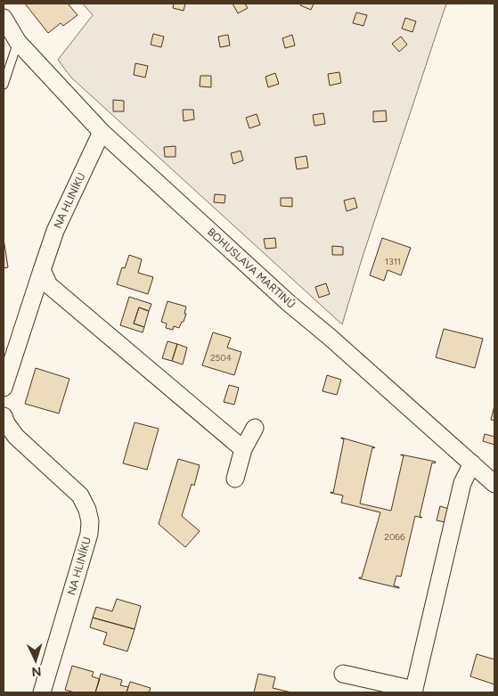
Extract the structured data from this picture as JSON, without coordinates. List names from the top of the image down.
{
  "streets": {
    "street": ["NA HLINÍKU", "BOHUSLAVA MARTINŮ"]
  },
  "crossings": [
    ["NA HLINÍKU", "BOHUSLAVA MARTINŮ"]
  ],
  "house_numbers": ["1311", "2504", "2066"],
  "north": "bottom"
}
